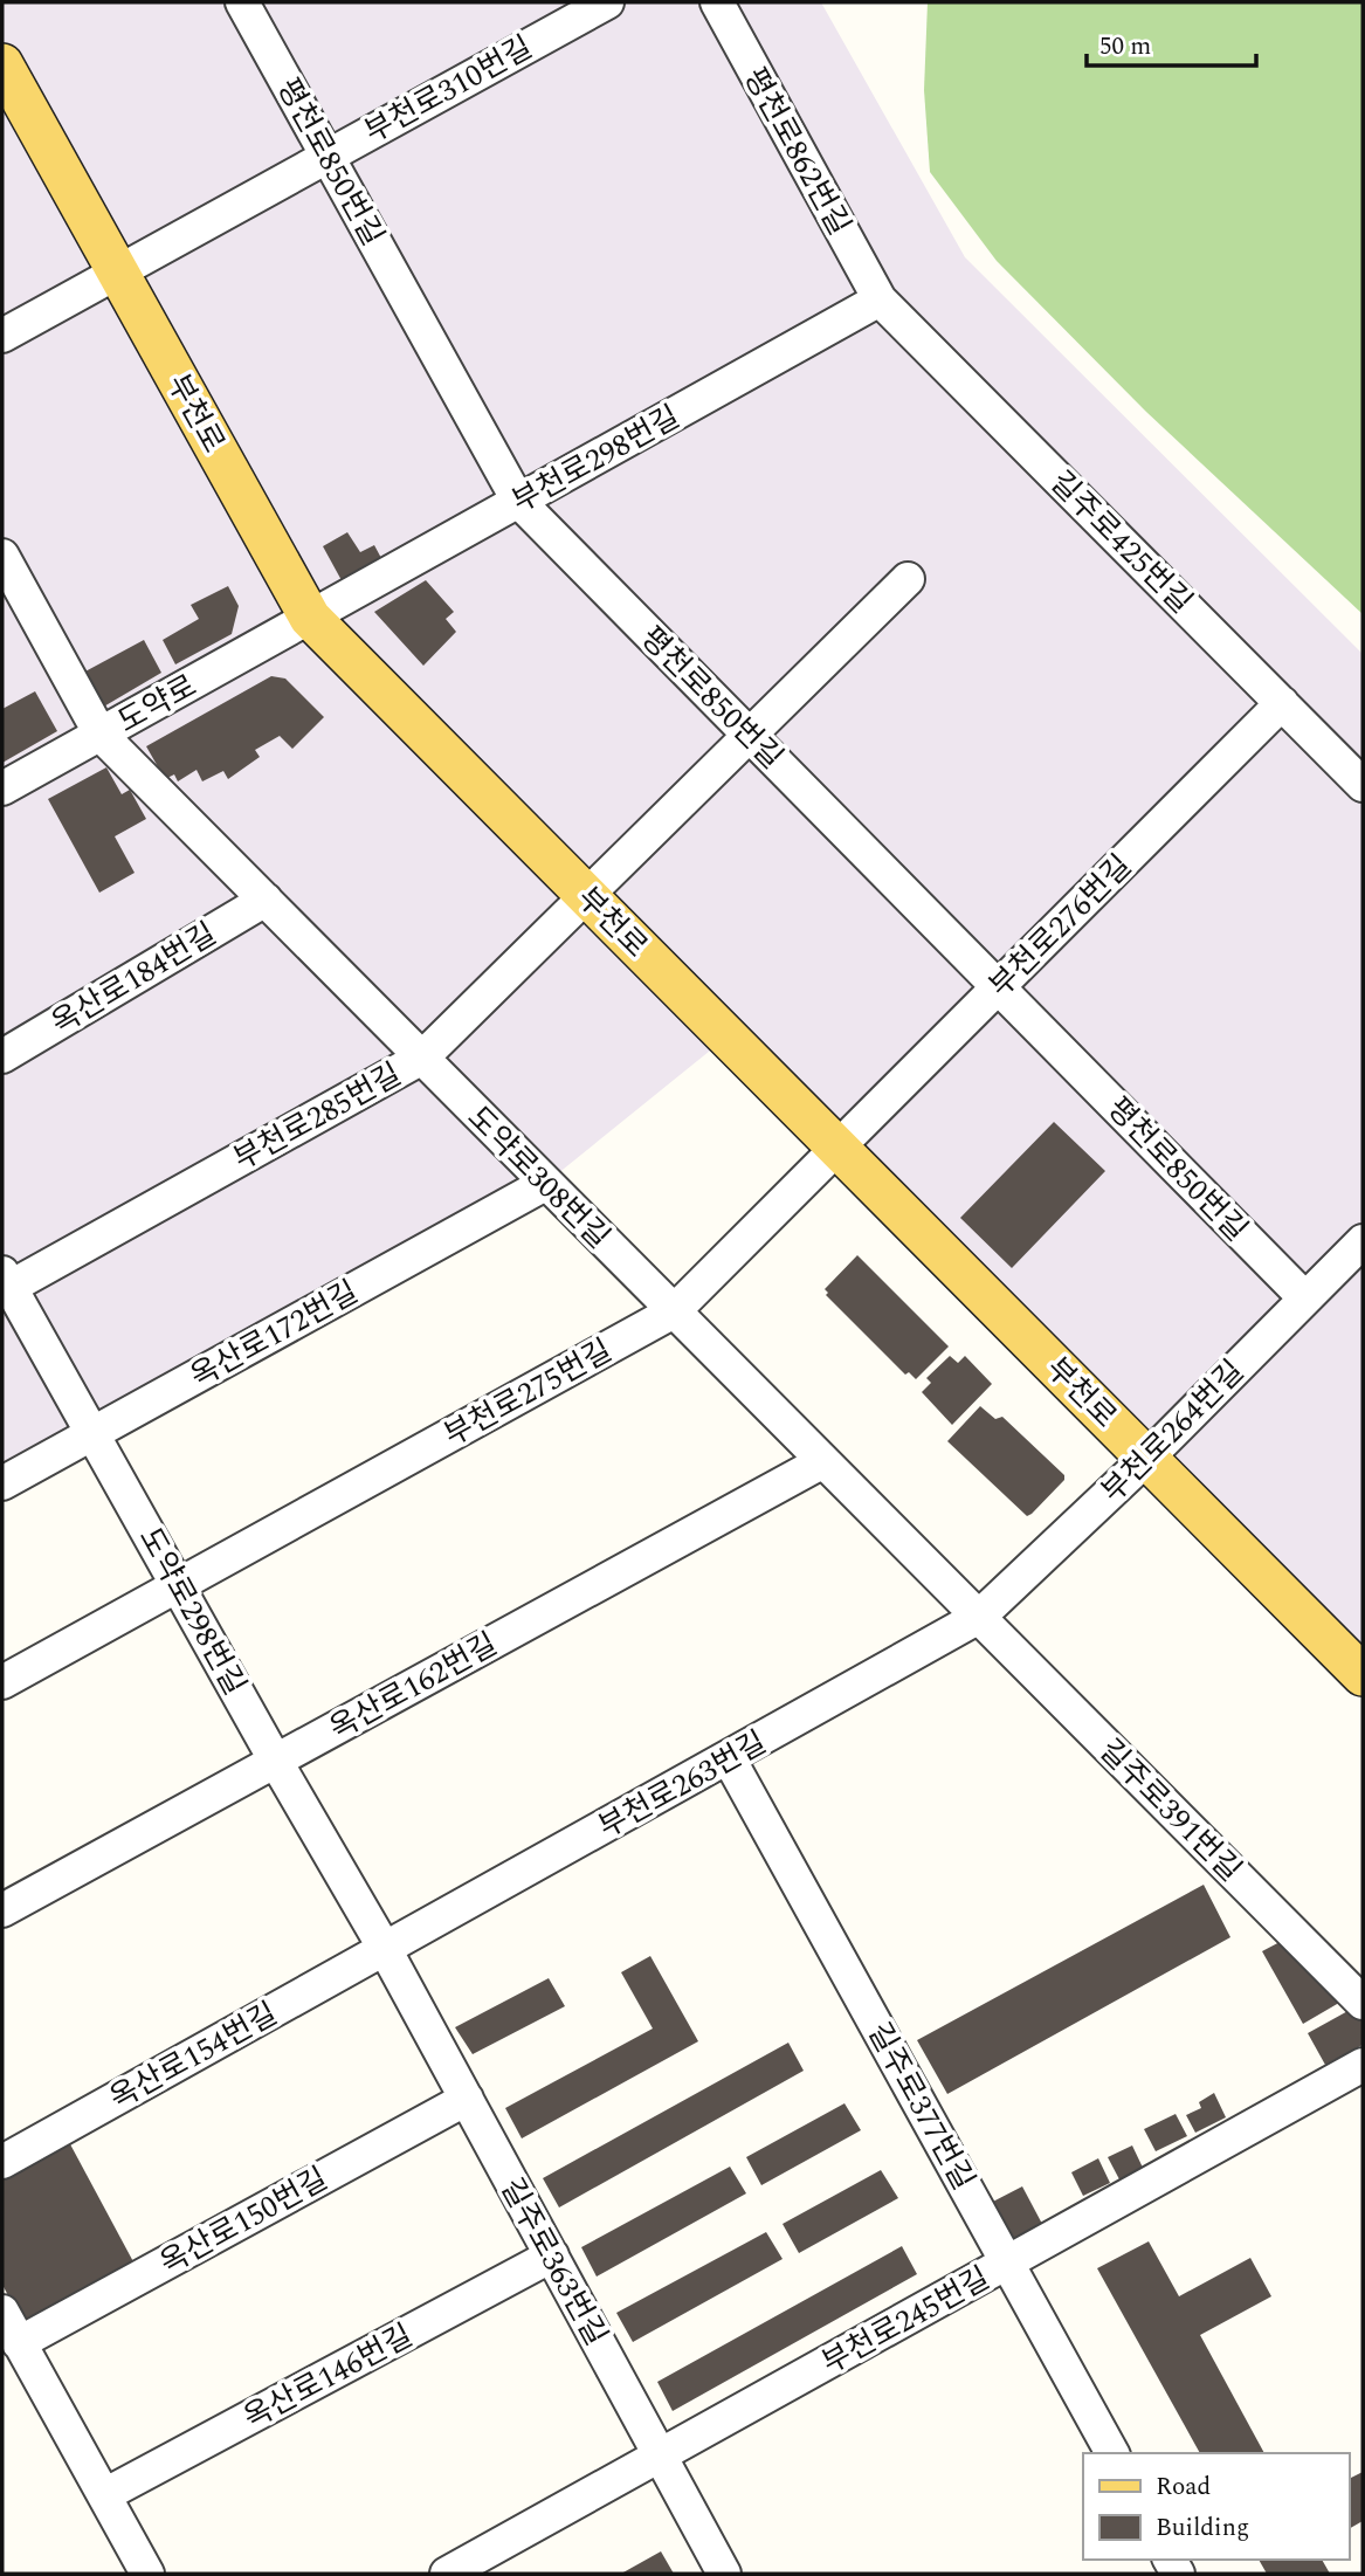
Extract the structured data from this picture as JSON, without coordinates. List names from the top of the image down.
{
  "streets": {
    "main road": ["부천로"],
    "street": [
      "부천로310번길",
      "평천로862번길",
      "평천로850번길",
      "부천로298번길",
      "길주로425번길",
      "도약로",
      "부천로276번길",
      "옥산로184번길",
      "부천로285번길",
      "도약로308번길",
      "옥산로172번길",
      "부천로275번길",
      "부천로264번길",
      "도약로298번길",
      "옥산로162번길",
      "부천로263번길",
      "길주로391번길",
      "옥산로154번길",
      "길주로377번길",
      "옥산로150번길",
      "길주로363번길",
      "부천로245번길",
      "옥산로146번길"
    ]
  },
  "crossings": [
    ["부천로310번길", "평천로850번길"],
    ["부천로310번길", "부천로"],
    ["평천로862번길", "부천로298번길"],
    ["평천로862번길", "길주로425번길"],
    ["평천로850번길", "부천로298번길"],
    ["평천로850번길", "부천로276번길"],
    ["평천로850번길", "부천로285번길"],
    ["평천로850번길", "부천로264번길"],
    ["부천로", "부천로298번길"],
    ["부천로", "도약로"],
    ["부천로", "부천로276번길"],
    ["부천로", "부천로285번길"],
    ["부천로", "부천로275번길"],
    ["부천로", "부천로264번길"],
    ["부천로298번길", "길주로425번길"],
    ["부천로298번길", "도약로"],
    ["길주로425번길", "부천로276번길"],
    ["도약로", "도약로308번길"],
    ["부천로276번길", "부천로275번길"],
    ["옥산로184번길", "도약로308번길"],
    ["부천로285번길", "도약로308번길"],
    ["부천로285번길", "도약로298번길"],
    ["도약로308번길", "옥산로172번길"],
    ["도약로308번길", "부천로275번길"],
    ["도약로308번길", "부천로264번길"],
    ["도약로308번길", "옥산로162번길"],
    ["도약로308번길", "부천로263번길"],
    ["도약로308번길", "길주로391번길"],
    ["옥산로172번길", "도약로298번길"],
    ["부천로275번길", "도약로298번길"],
    ["부천로264번길", "부천로263번길"],
    ["부천로264번길", "길주로391번길"],
    ["도약로298번길", "옥산로162번길"],
    ["도약로298번길", "부천로263번길"],
    ["도약로298번길", "옥산로154번길"],
    ["도약로298번길", "길주로363번길"],
    ["부천로263번길", "길주로391번길"],
    ["부천로263번길", "옥산로154번길"],
    ["부천로263번길", "길주로377번길"],
    ["부천로263번길", "길주로363번길"],
    ["옥산로154번길", "길주로363번길"],
    ["길주로377번길", "부천로245번길"],
    ["옥산로150번길", "길주로363번길"],
    ["길주로363번길", "부천로245번길"],
    ["길주로363번길", "옥산로146번길"]
  ],
  "legend": ["Road", "Building"],
  "scale_bar": "50 m"
}
